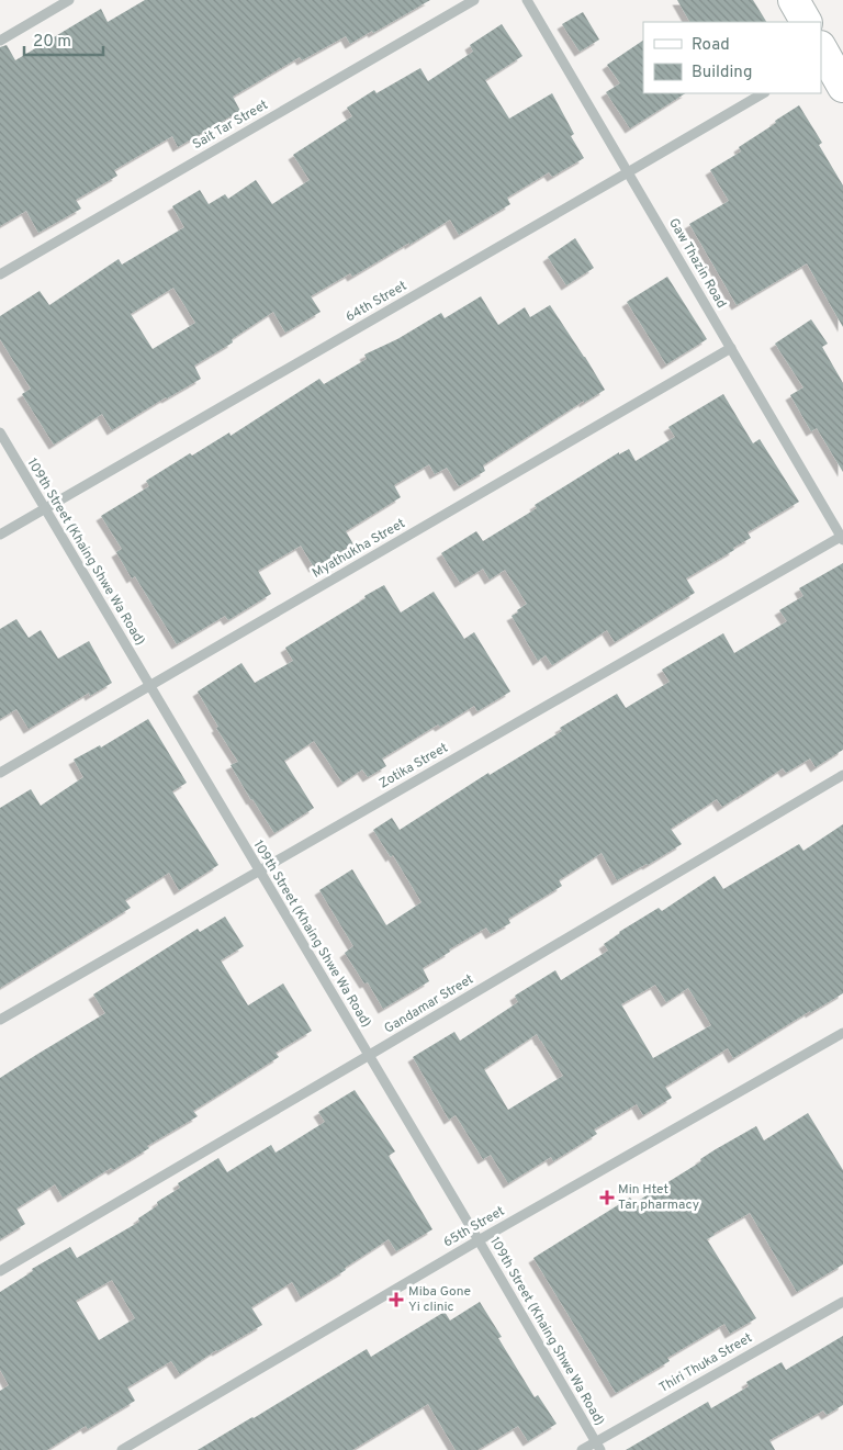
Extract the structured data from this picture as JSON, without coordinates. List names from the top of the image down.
{
  "streets": {
    "street": [
      "Sait Tar Street",
      "Gaw Thazin Road",
      "64th Street",
      "Myathukha Street",
      "109th Street (Khaing Shwe Wa Road)",
      "Zotika Street",
      "Gandamar Street",
      "65th Street",
      "Thiri Thuka Street"
    ]
  },
  "crossings": [
    ["Gaw Thazin Road", "64th Street"],
    ["Gaw Thazin Road", "Myathukha Street"],
    ["Gaw Thazin Road", "Zotika Street"],
    ["64th Street", "109th Street (Khaing Shwe Wa Road)"],
    ["Myathukha Street", "109th Street (Khaing Shwe Wa Road)"],
    ["109th Street (Khaing Shwe Wa Road)", "Zotika Street"],
    ["109th Street (Khaing Shwe Wa Road)", "Gandamar Street"],
    ["109th Street (Khaing Shwe Wa Road)", "65th Street"],
    ["109th Street (Khaing Shwe Wa Road)", "Thiri Thuka Street"]
  ],
  "places": {
    "health": ["Min Htet Tar pharmacy", "Miba Gone Yi clinic"]
  },
  "legend": ["Road", "Building"],
  "scale_bar": "20 m"
}
